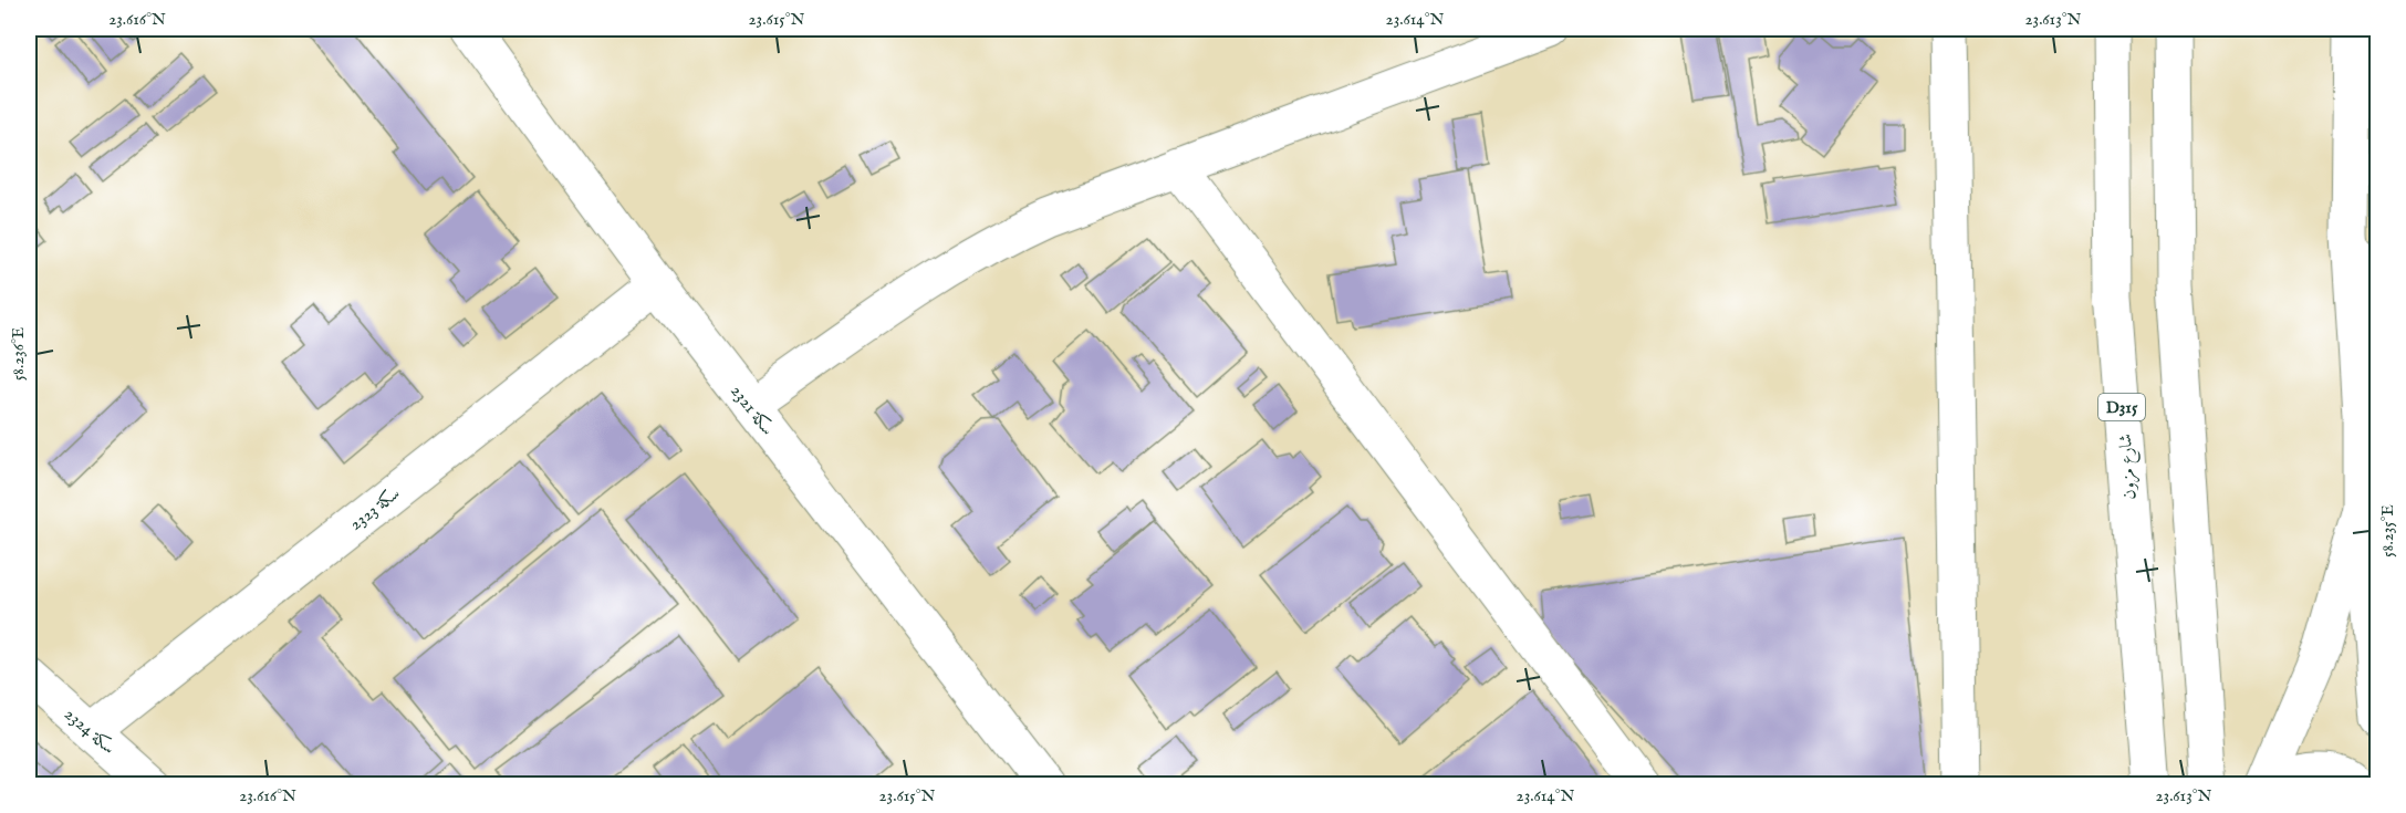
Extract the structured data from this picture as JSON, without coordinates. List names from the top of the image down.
{
  "streets": {
    "street": [
      "D315",
      "سكة 2321",
      "شارع مزون",
      "سكة 2323",
      "سكة 2324"
    ]
  },
  "crossings": [
    ["سكة 2321", "سكة 2323"],
    ["سكة 2323", "سكة 2324"]
  ],
  "coordinates": [
    "23.616°N",
    "23.615°N",
    "23.614°N",
    "23.613°N",
    "58.236°E",
    "58.235°E"
  ]
}
